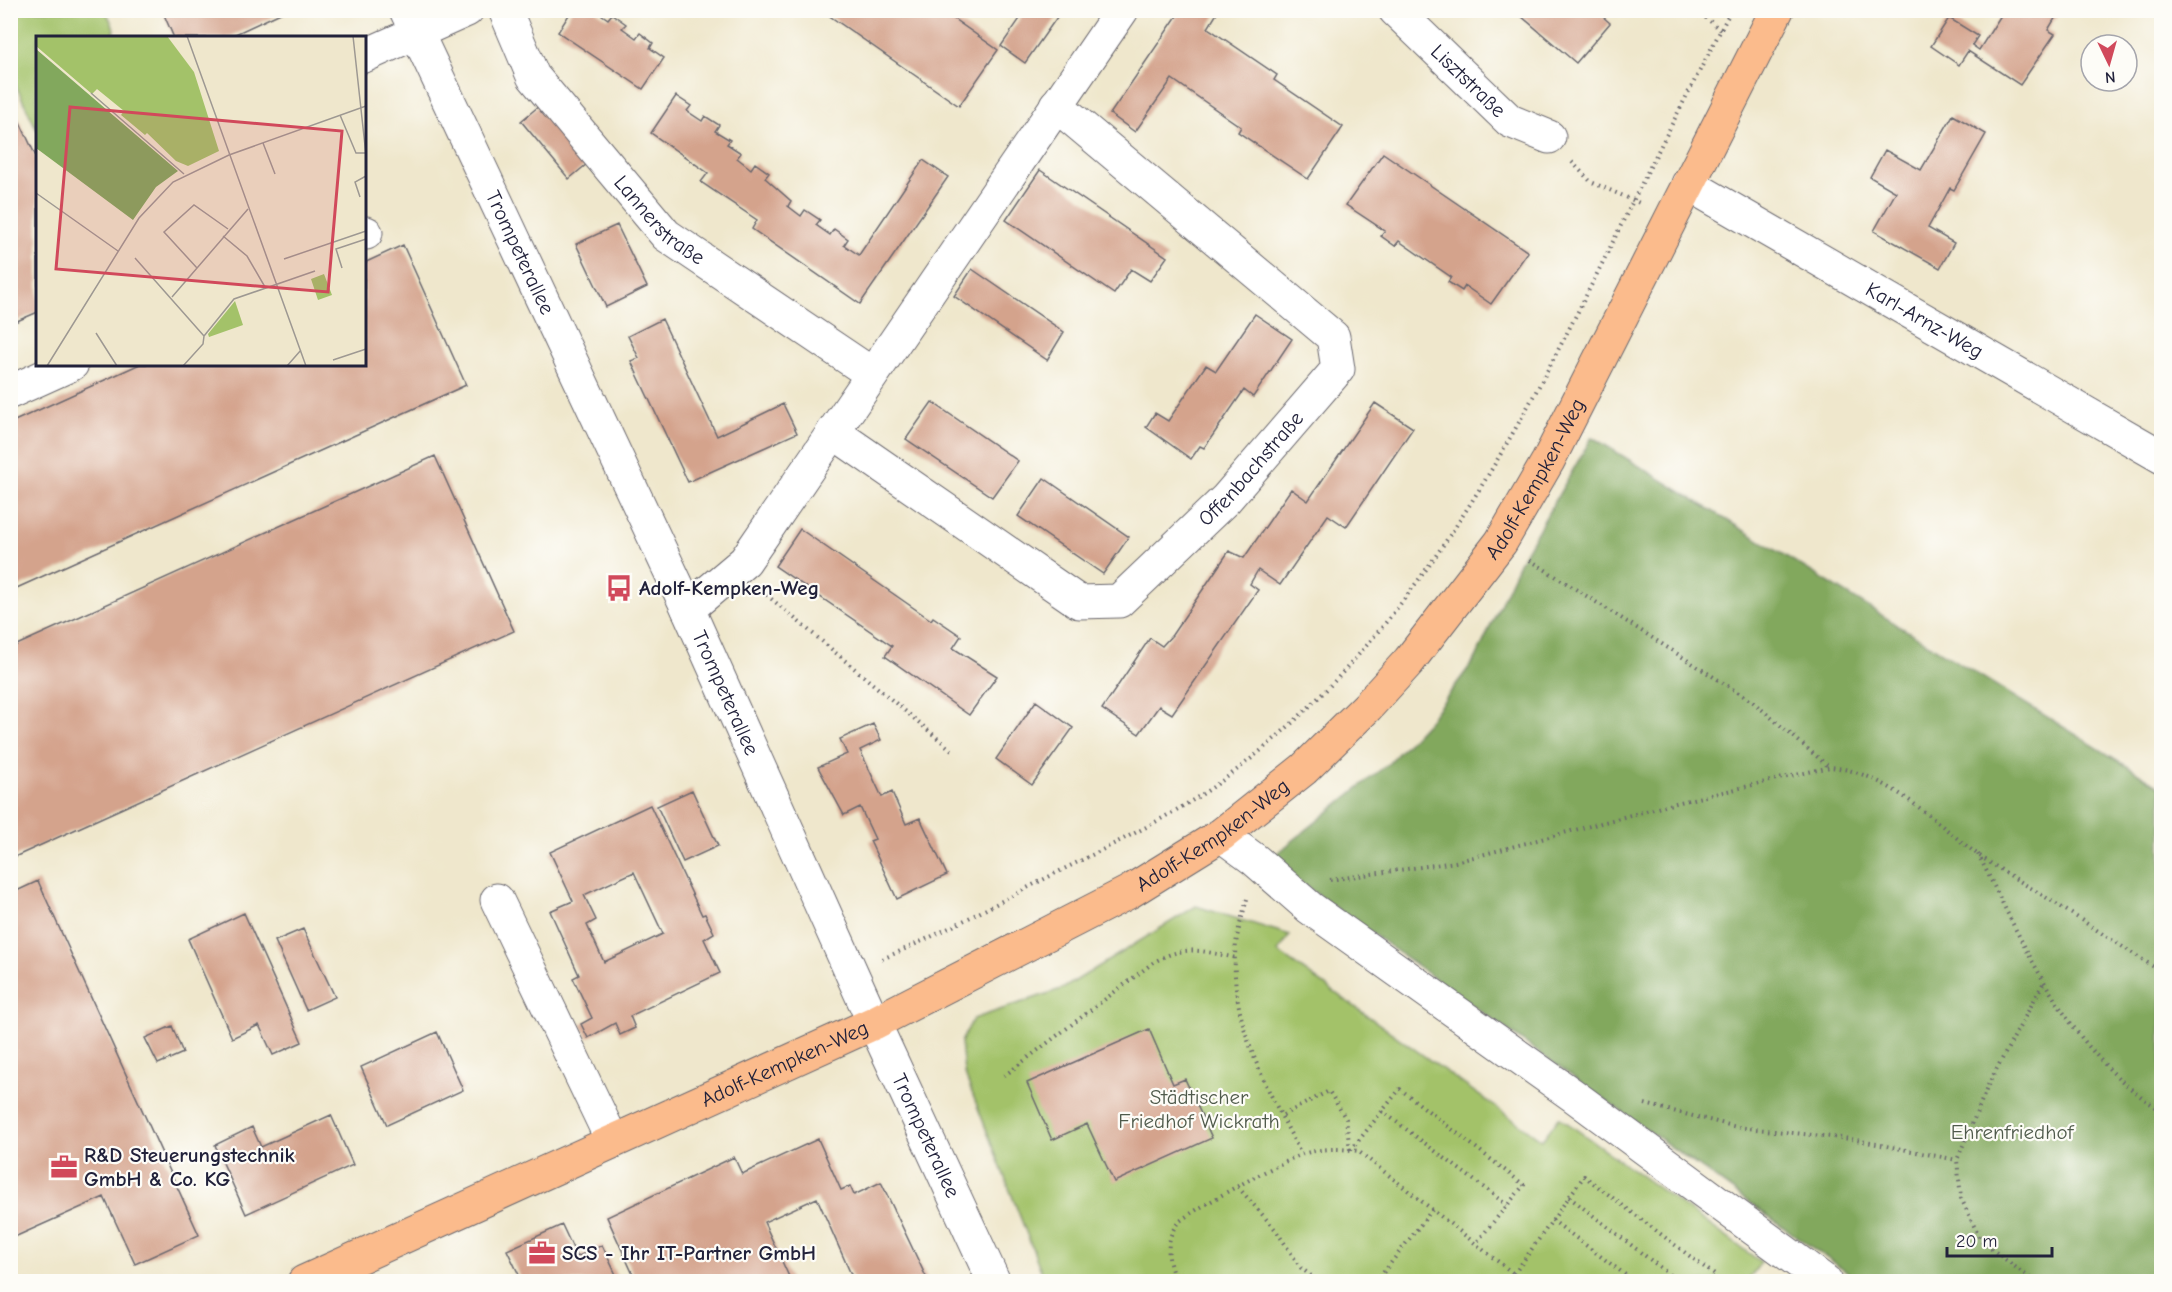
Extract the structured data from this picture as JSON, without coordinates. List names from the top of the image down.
{
  "streets": {
    "main road": ["Adolf-Kempken-Weg"],
    "street": [
      "Lisztstraße",
      "Lannerstraße",
      "Trompeterallee",
      "Karl-Arnz-Weg",
      "Offenbachstraße"
    ]
  },
  "crossings": [
    ["Trompeterallee", "Adolf-Kempken-Weg"],
    ["Karl-Arnz-Weg", "Adolf-Kempken-Weg"]
  ],
  "parks": ["Städtischer Friedhof Wickrath", "Ehrenfriedhof"],
  "places": {
    "bus stop": ["Adolf-Kempken-Weg"],
    "office": ["R&D Steuerungstechnik GmbH & Co. KG", "SCS - Ihr IT-Partner GmbH"]
  },
  "scale_bar": "20 m",
  "north": "bottom"
}
